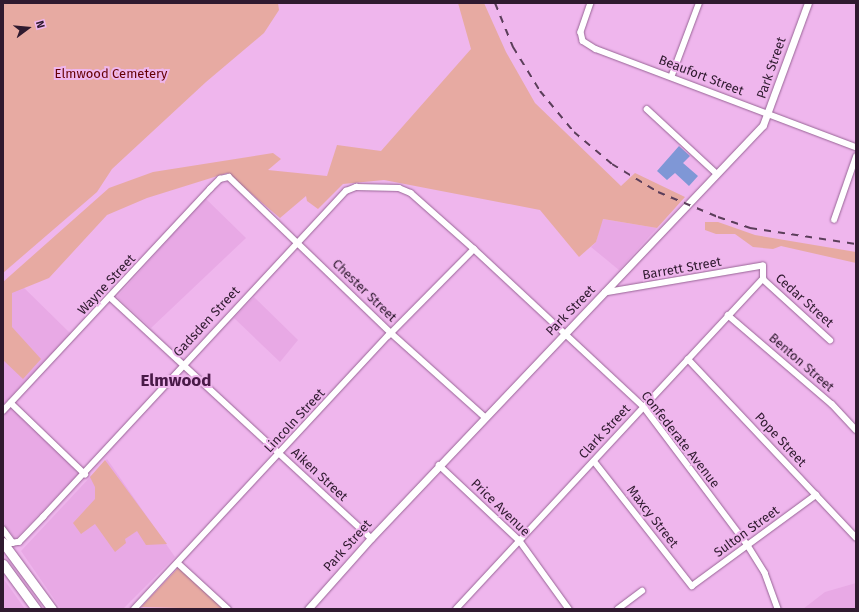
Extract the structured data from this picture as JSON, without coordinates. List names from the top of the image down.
{
  "streets": {
    "street": [
      "Park Street",
      "Beaufort Street",
      "Barrett Street",
      "Wayne Street",
      "Chester Street",
      "Cedar Street",
      "Gadsden Street",
      "Benton Street",
      "Lincoln Street",
      "Clark Street",
      "Confederate Avenue",
      "Pope Street",
      "Aiken Street",
      "Price Avenue",
      "Maxcy Street",
      "Sulton Street"
    ]
  },
  "crossings": [
    ["Park Street", "Beaufort Street"],
    ["Park Street", "Barrett Street"],
    ["Park Street", "Chester Street"],
    ["Park Street", "Confederate Avenue"],
    ["Park Street", "Aiken Street"],
    ["Park Street", "Price Avenue"],
    ["Barrett Street", "Cedar Street"],
    ["Barrett Street", "Clark Street"],
    ["Wayne Street", "Chester Street"],
    ["Wayne Street", "Aiken Street"],
    ["Chester Street", "Gadsden Street"],
    ["Chester Street", "Lincoln Street"],
    ["Cedar Street", "Clark Street"],
    ["Gadsden Street", "Confederate Avenue"],
    ["Gadsden Street", "Aiken Street"],
    ["Benton Street", "Clark Street"],
    ["Lincoln Street", "Confederate Avenue"],
    ["Lincoln Street", "Aiken Street"],
    ["Clark Street", "Confederate Avenue"],
    ["Clark Street", "Pope Street"],
    ["Clark Street", "Price Avenue"],
    ["Clark Street", "Maxcy Street"],
    ["Confederate Avenue", "Sulton Street"],
    ["Pope Street", "Sulton Street"],
    ["Maxcy Street", "Sulton Street"]
  ],
  "districts": ["Elmwood"],
  "parks": ["Elmwood Cemetery"],
  "north": "right"
}
